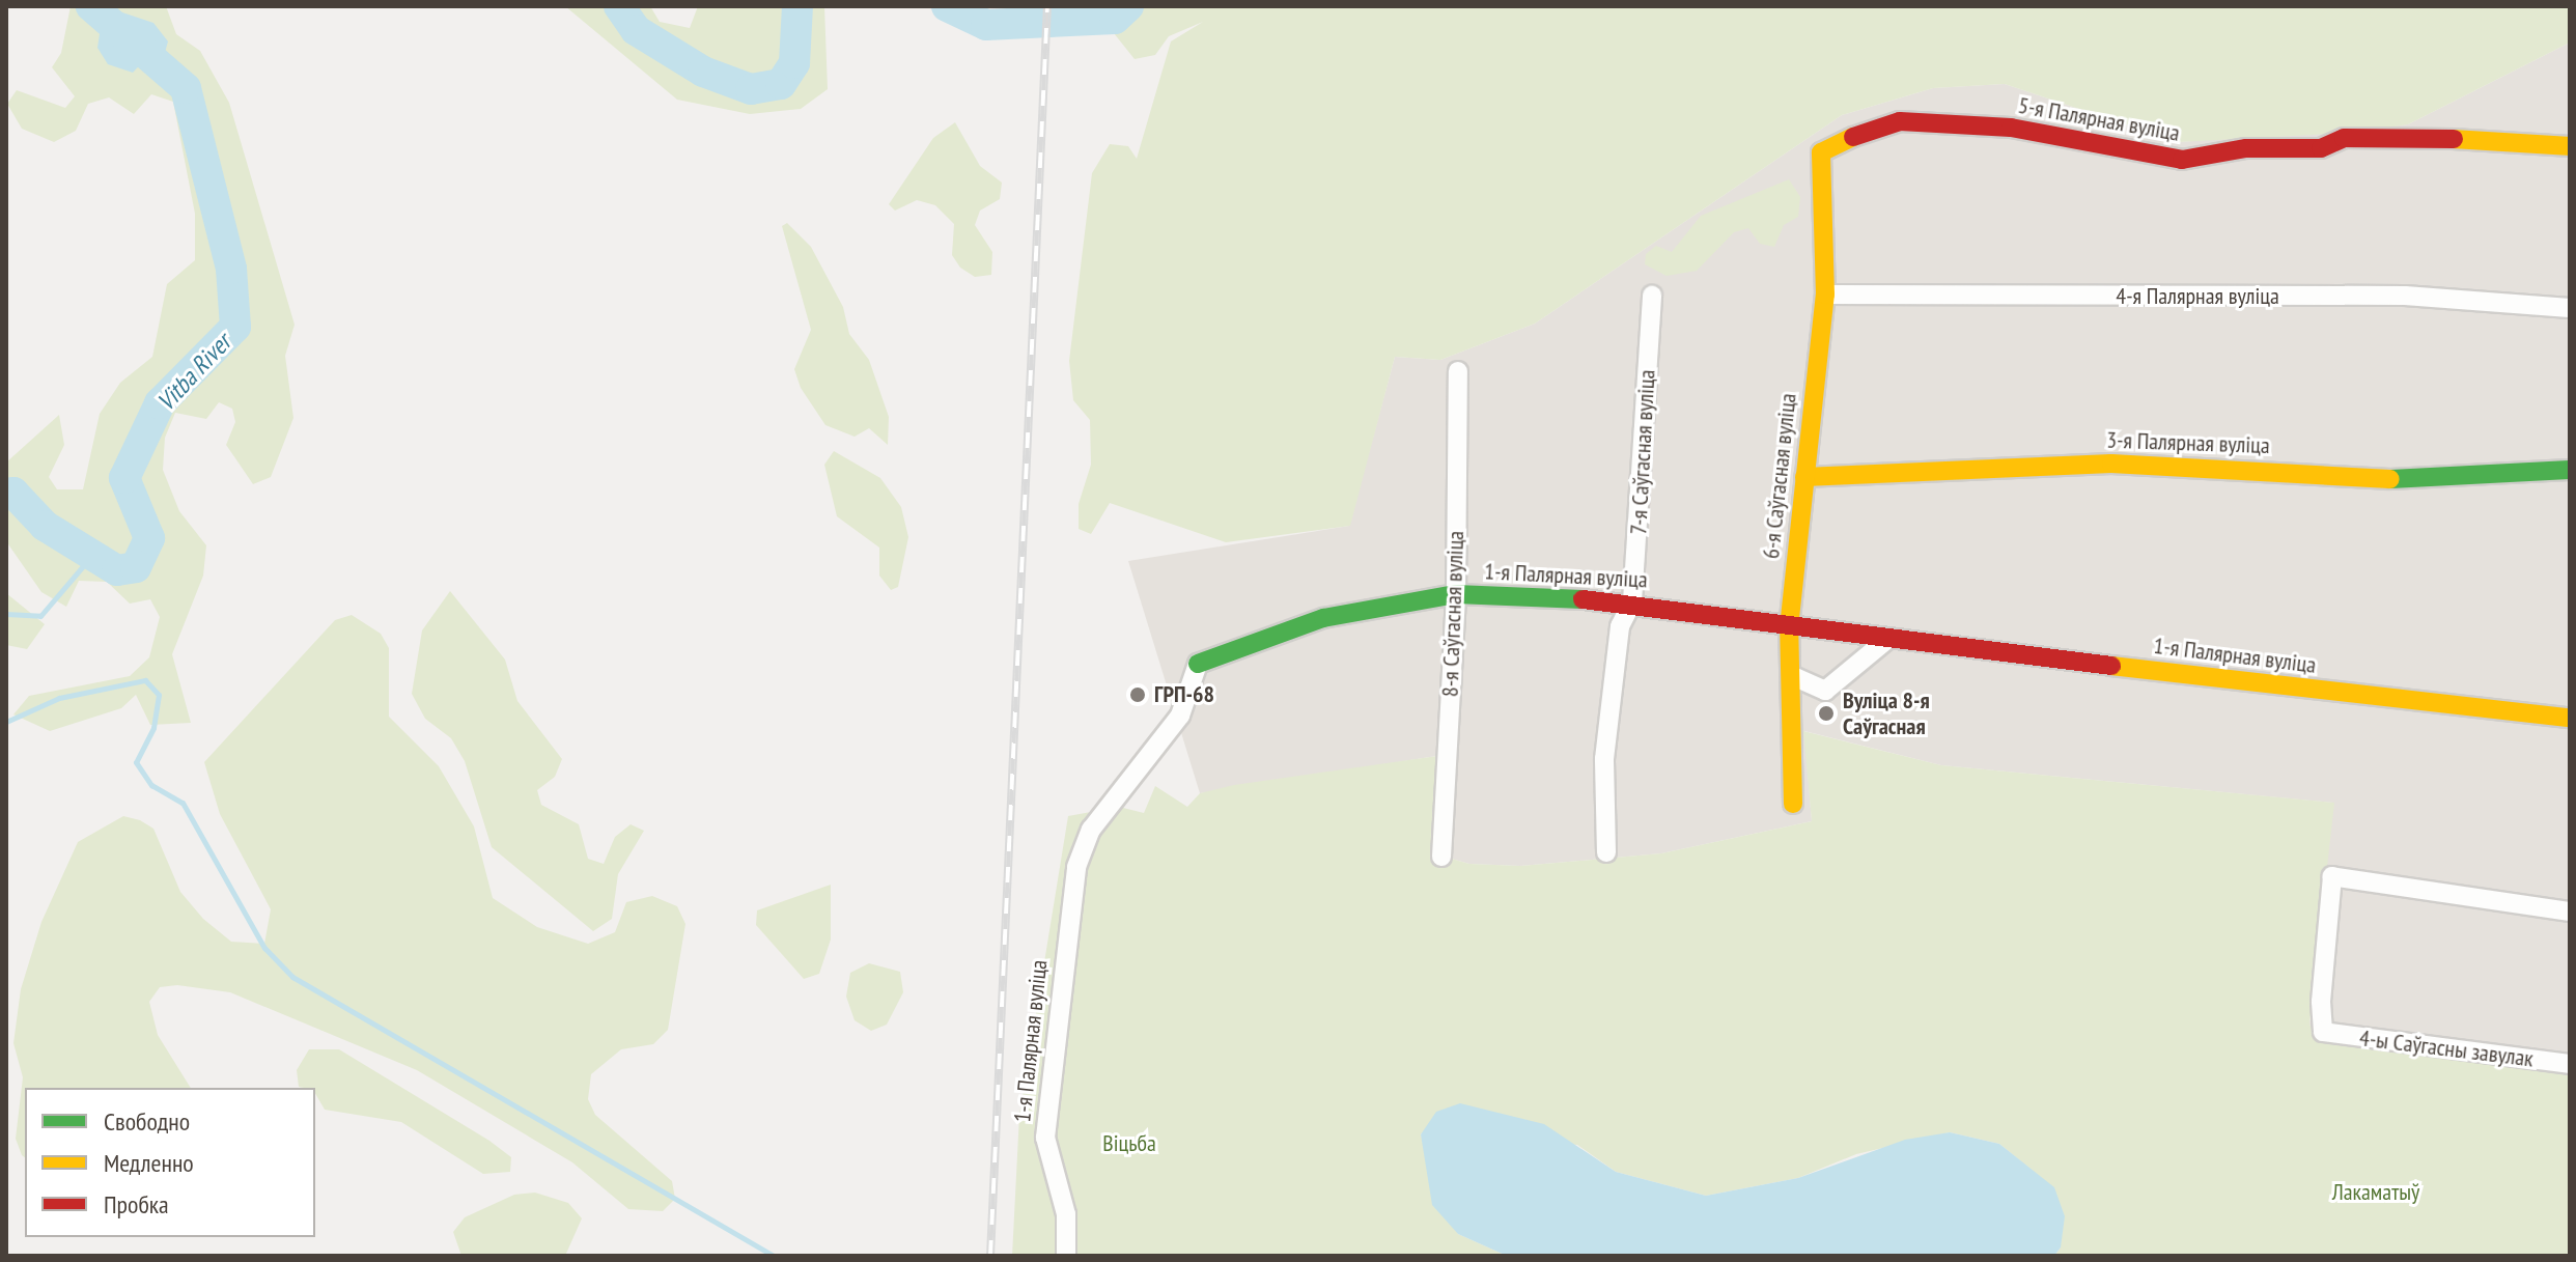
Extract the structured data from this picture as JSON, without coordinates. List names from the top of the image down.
{
  "streets": {
    "street": [
      "5-я Палярная вуліца",
      "4-я Палярная вуліца",
      "3-я Палярная вуліца",
      "7-я Саўгасная вуліца",
      "6-я Саўгасная вуліца",
      "1-я Палярная вуліца",
      "8-я Саўгасная вуліца",
      "4-ы Саўгасны завулак"
    ]
  },
  "crossings": [
    ["5-я Палярная вуліца", "6-я Саўгасная вуліца"],
    ["4-я Палярная вуліца", "6-я Саўгасная вуліца"],
    ["3-я Палярная вуліца", "6-я Саўгасная вуліца"],
    ["7-я Саўгасная вуліца", "1-я Палярная вуліца"],
    ["6-я Саўгасная вуліца", "1-я Палярная вуліца"],
    ["1-я Палярная вуліца", "8-я Саўгасная вуліца"]
  ],
  "water": ["Vitba River"],
  "parks": ["Віцьба", "Лакаматыў"],
  "places": ["ГРП-68", "Вуліца 8-я Саўгасная"],
  "legend": ["Свободно", "Медленно", "Пробка"]
}
